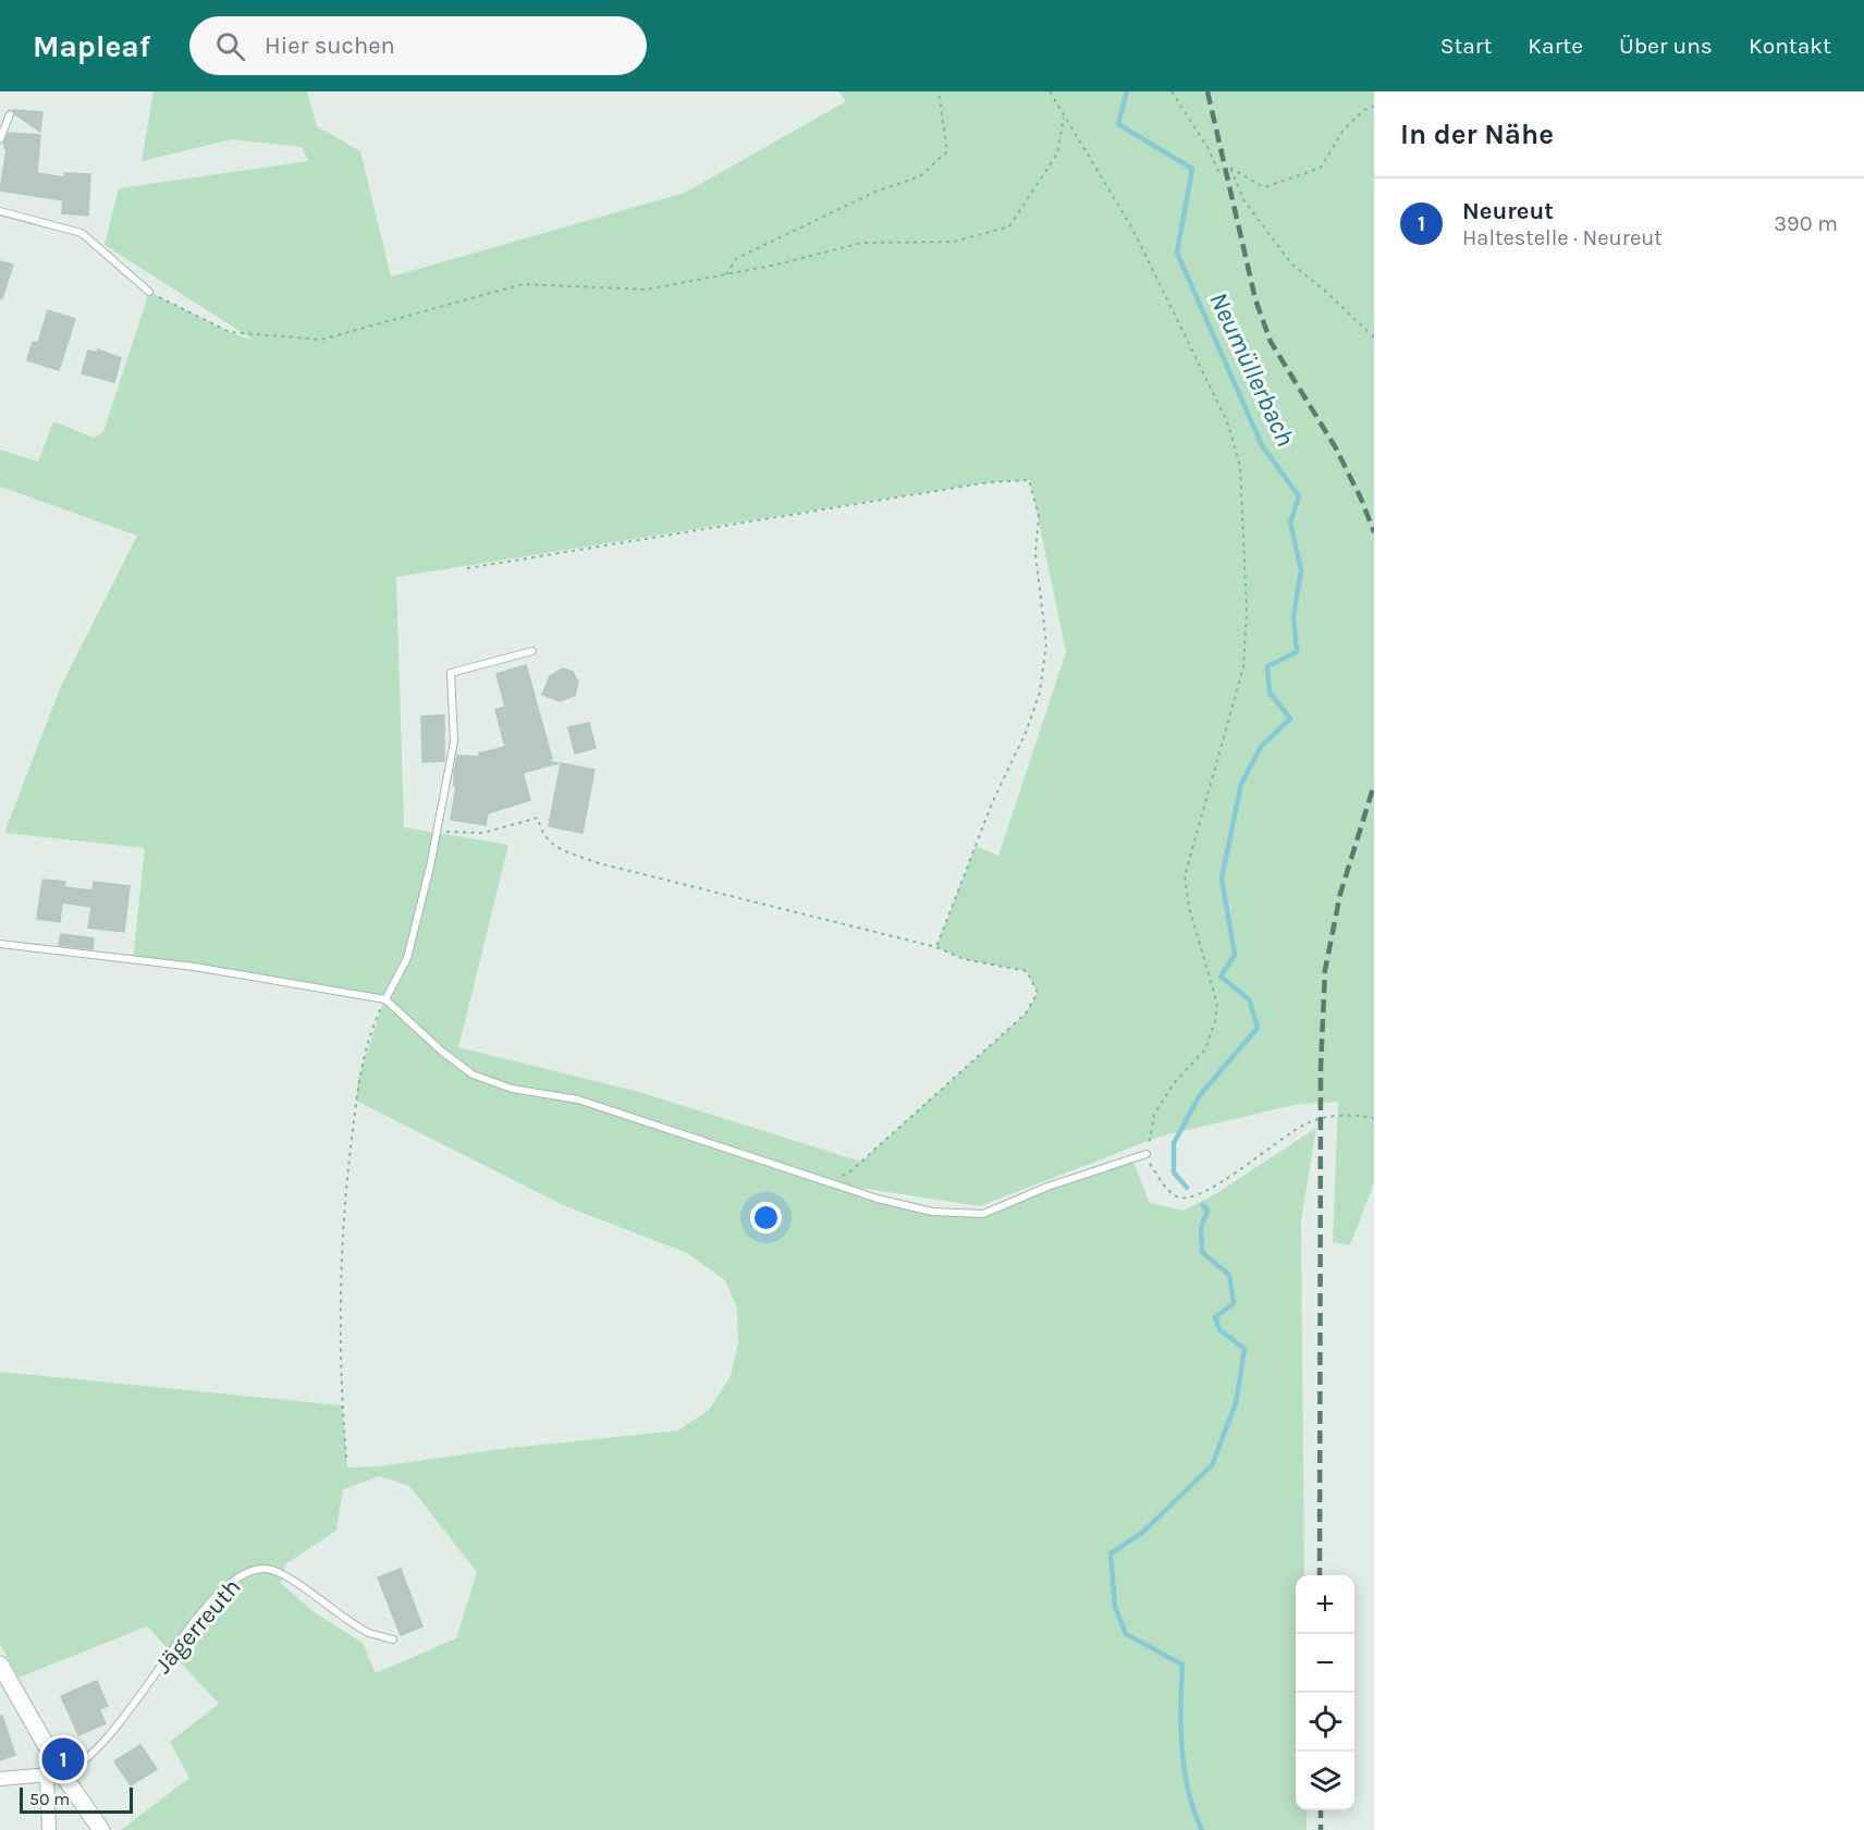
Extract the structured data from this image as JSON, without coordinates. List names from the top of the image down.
{
  "streets": {
    "lane": ["Jägerreuth"]
  },
  "water": ["Neumüllerbach"],
  "scale_bar": "50 m",
  "page": {
    "header": "Mapleaf",
    "search": "Hier suchen",
    "nav": [
      "Start",
      "Karte",
      "Über uns",
      "Kontakt"
    ],
    "heading": "In der Nähe",
    "list": [
      {
        "mark": "1",
        "name": "Neureut",
        "note": "Haltestelle · Neureut",
        "value": "390 m"
      }
    ],
    "map_buttons": ["+", "−"],
    "pins": "1",
    "scale": "50 m"
  }
}
